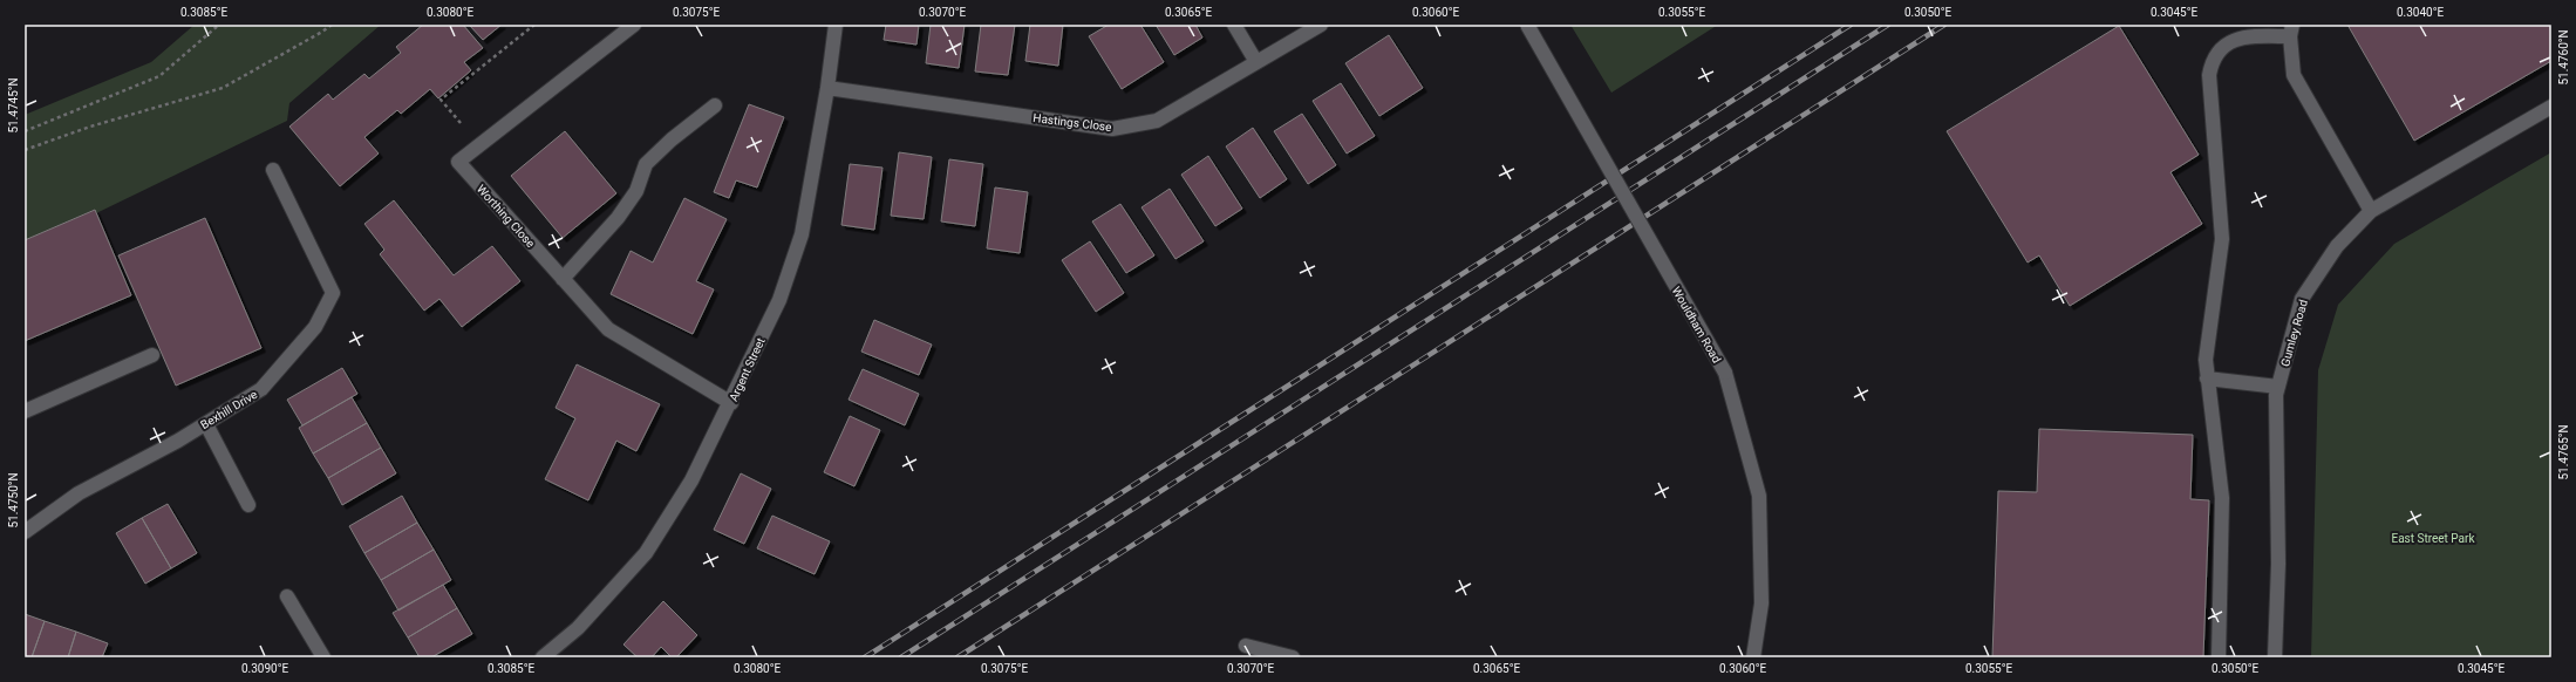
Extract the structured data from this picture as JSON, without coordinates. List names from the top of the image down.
{
  "streets": {
    "street": [
      "Hastings Close",
      "Worthing Close",
      "Wouldham Road",
      "Gumley Road",
      "Argent Street",
      "Bexhill Drive"
    ]
  },
  "crossings": [
    ["Hastings Close", "Argent Street"],
    ["Worthing Close", "Argent Street"]
  ],
  "parks": ["East Street Park"],
  "coordinates": [
    "0.3085°E",
    "0.3080°E",
    "0.3075°E",
    "0.3070°E",
    "0.3065°E",
    "0.3060°E",
    "0.3055°E",
    "0.3050°E",
    "0.3045°E",
    "0.3040°E",
    "51.4760°N",
    "51.4745°N",
    "51.4765°N",
    "51.4750°N",
    "0.3090°E"
  ]
}
